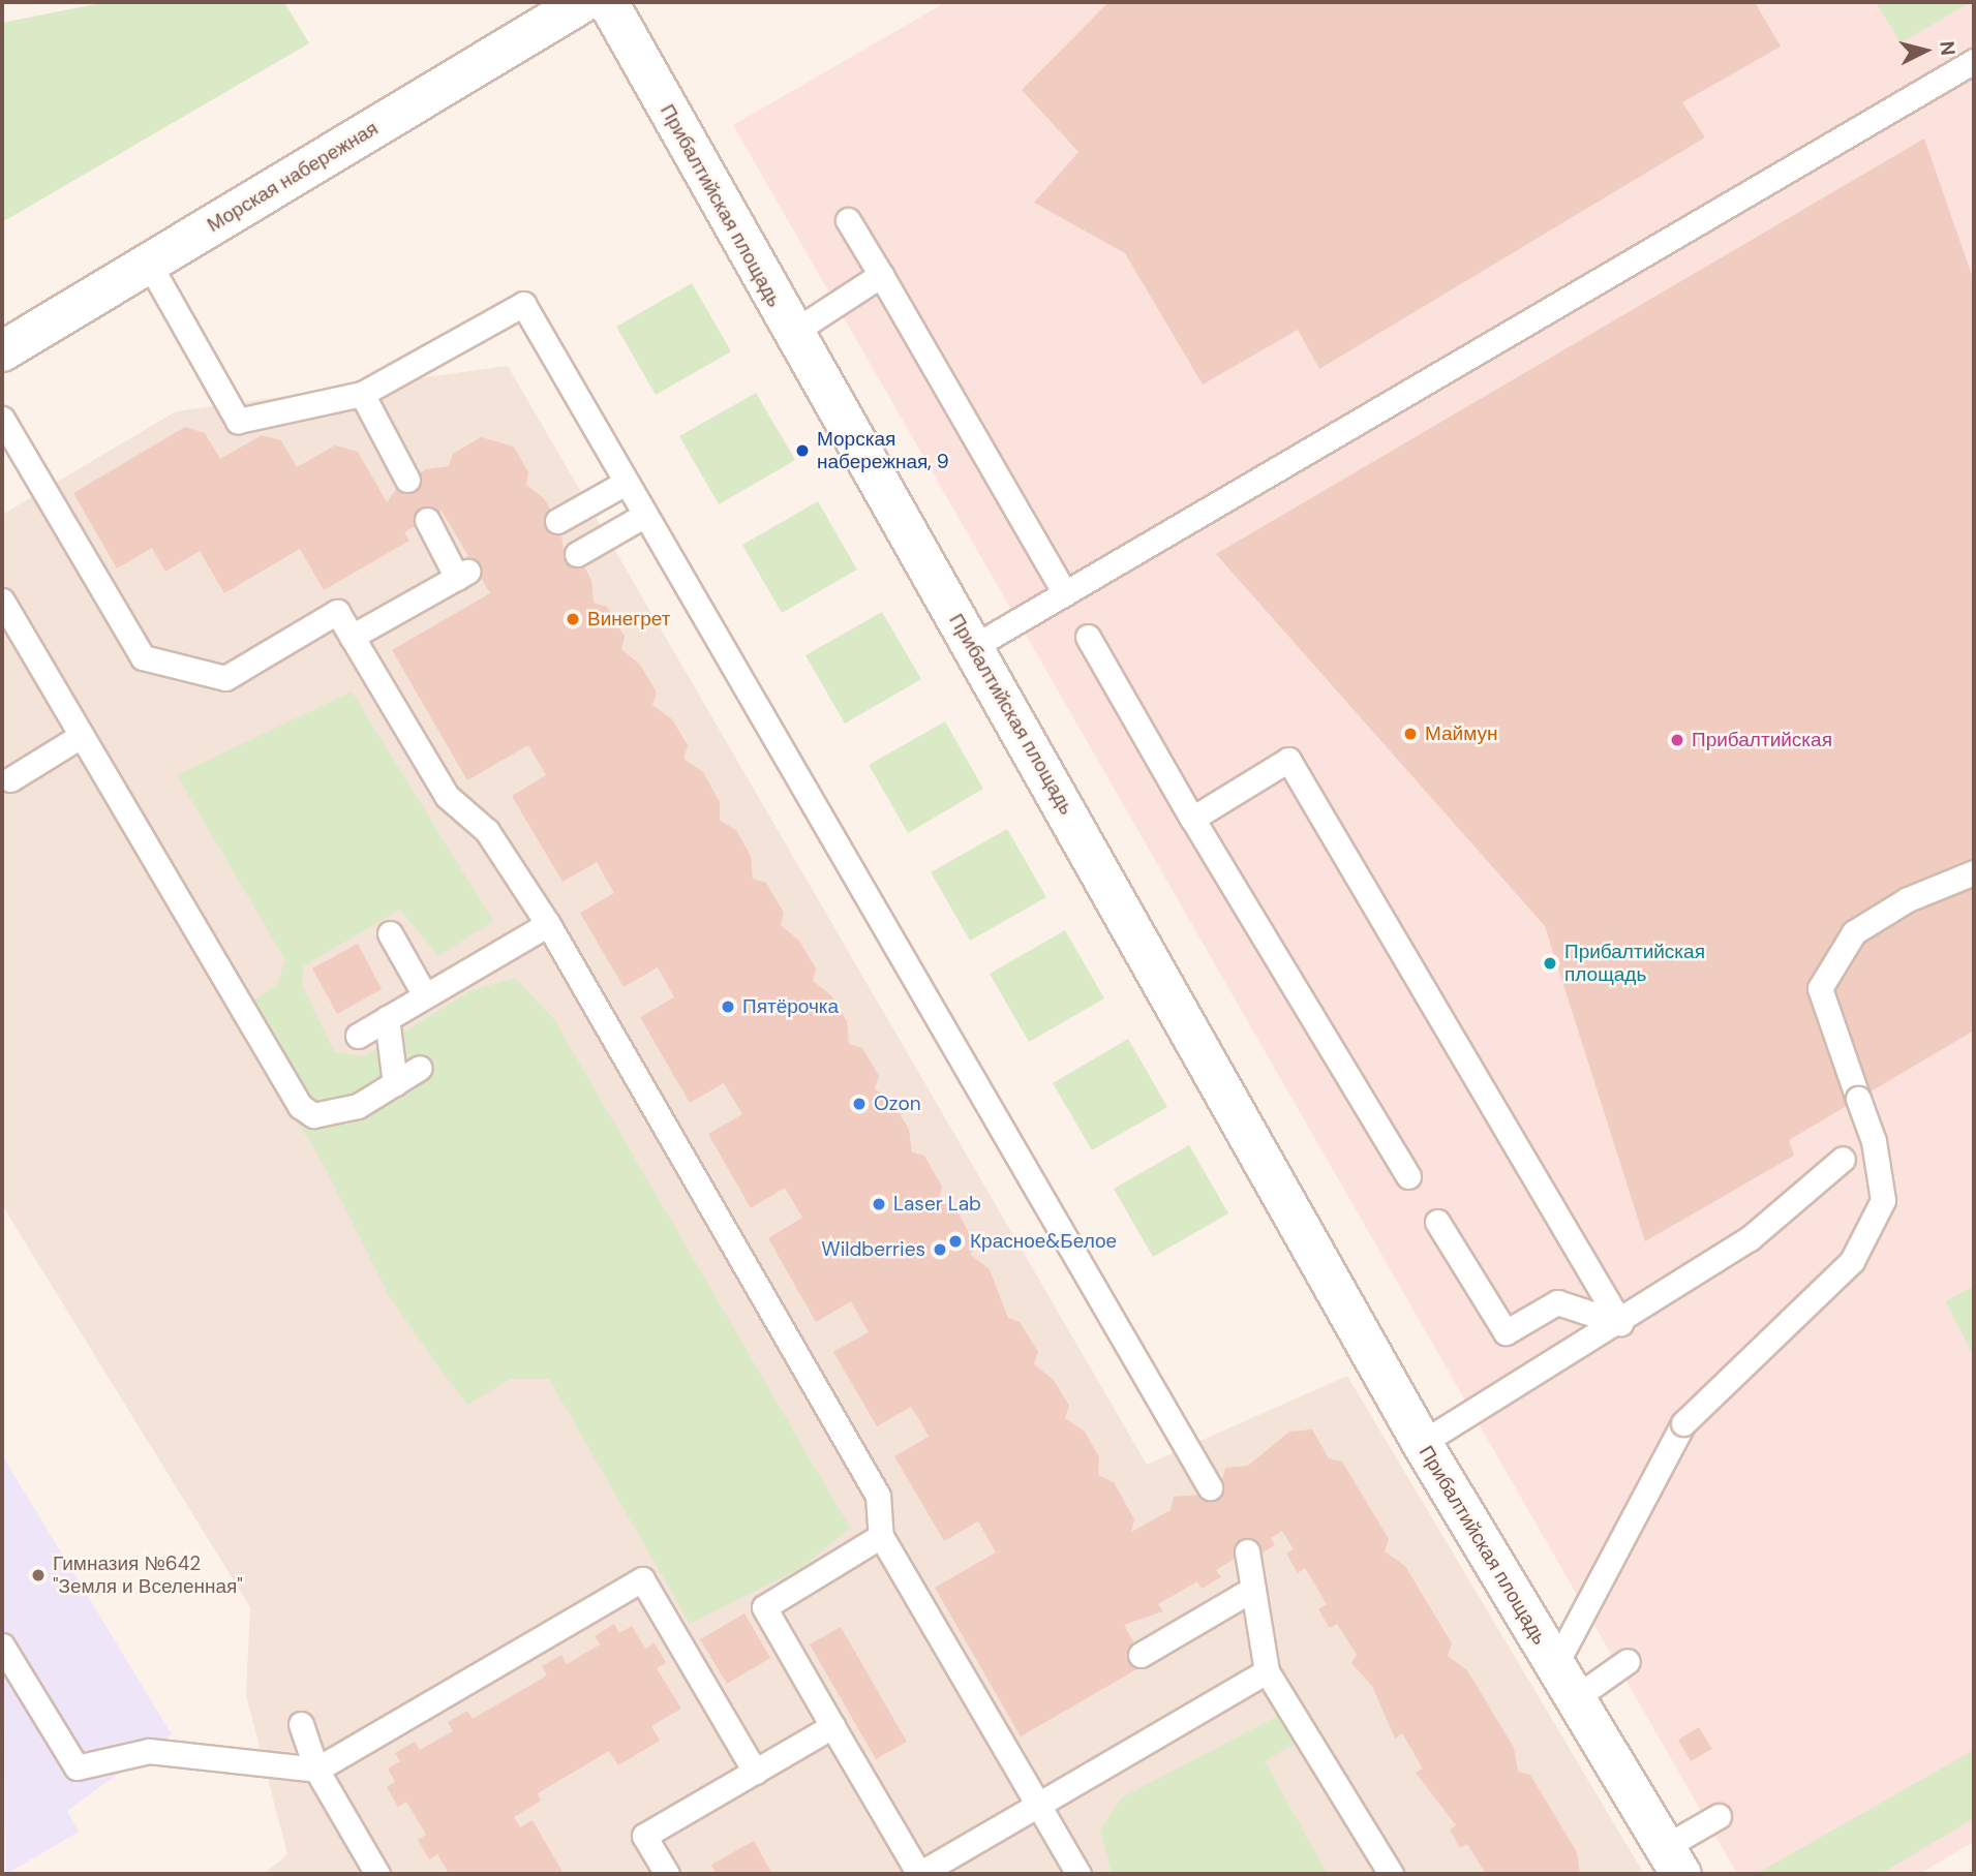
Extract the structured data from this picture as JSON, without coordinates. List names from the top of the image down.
{
  "streets": {
    "street": ["Морская набережная", "Прибалтийская площадь"]
  },
  "places": [
    "Морская набережная, 9",
    "Винегрет",
    "Маймун",
    "Прибалтийская",
    "Прибалтийская площадь",
    "Пятёрочка",
    "Ozon",
    "Laser Lab",
    "Красное&Белое",
    "Wildberries",
    "Гимназия №642 \"Земля и Вселенная\""
  ],
  "north": "right"
}
